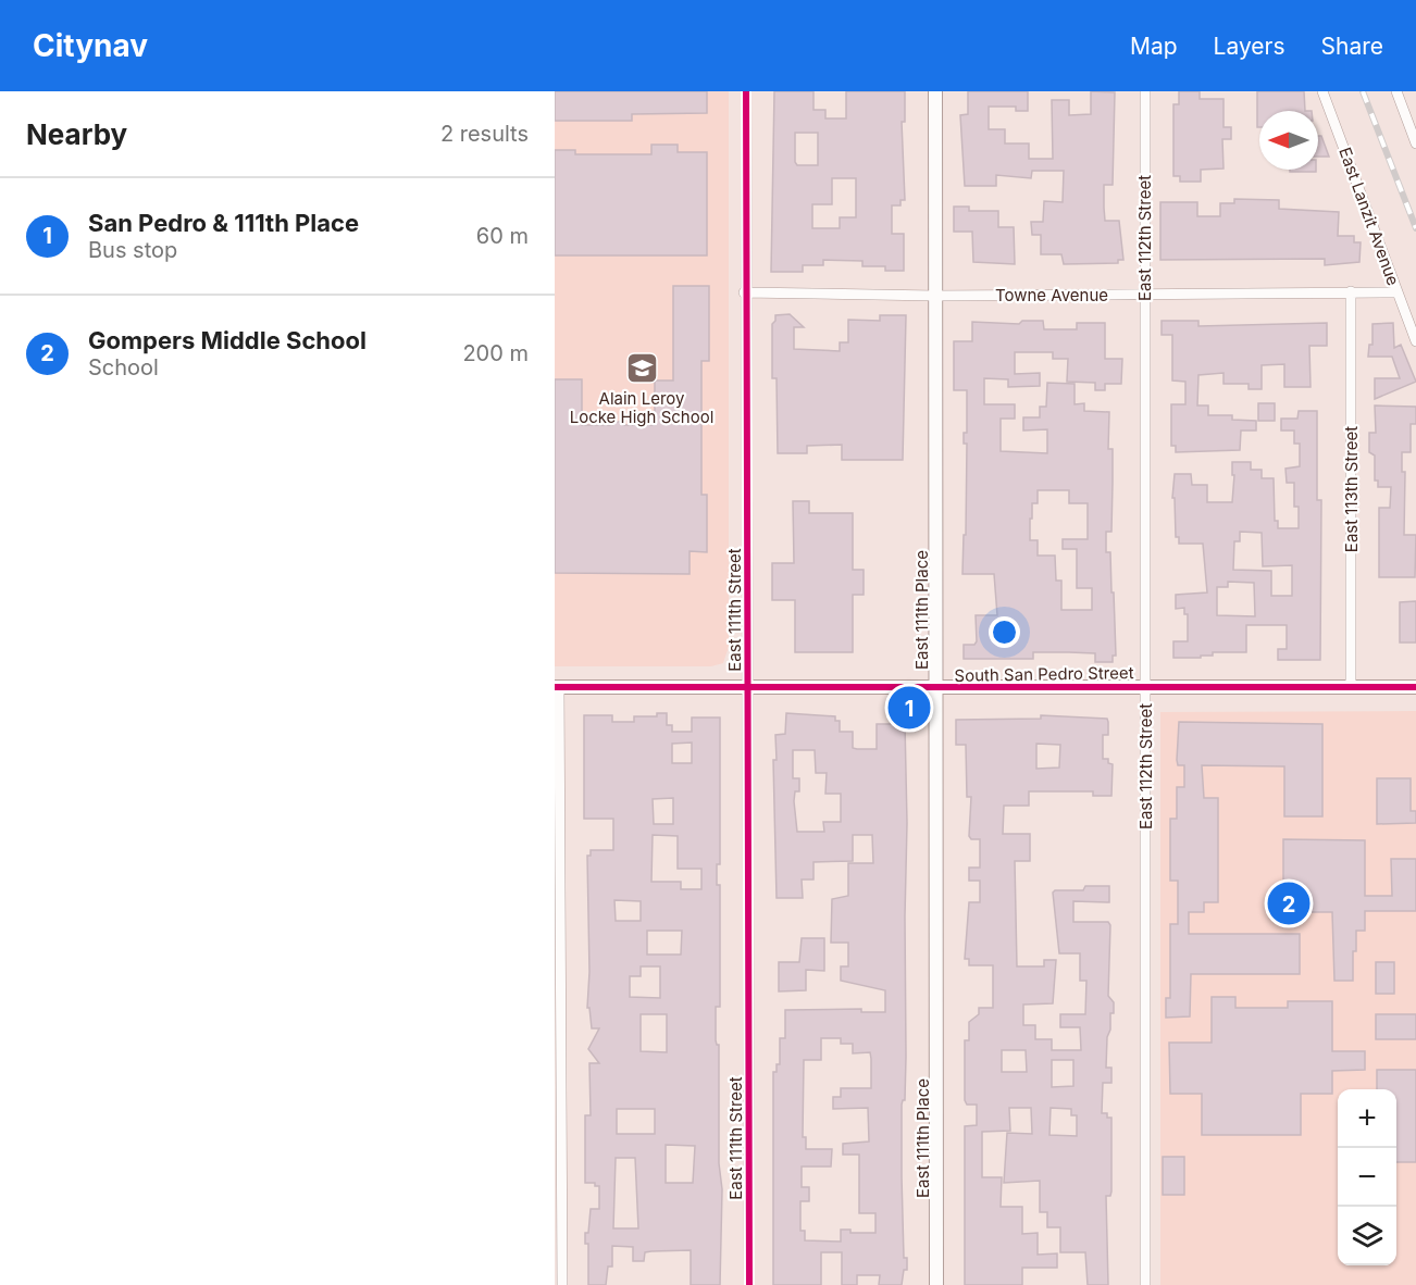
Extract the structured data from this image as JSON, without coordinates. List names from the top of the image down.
{
  "streets": {
    "street": [
      "East Lanzit Avenue",
      "East 112th Street",
      "Towne Avenue",
      "East 113th Street",
      "East 111th Street",
      "East 111th Place",
      "South San Pedro Street"
    ]
  },
  "crossings": [
    ["East Lanzit Avenue", "Towne Avenue"],
    ["East 112th Street", "Towne Avenue"],
    ["East 112th Street", "South San Pedro Street"],
    ["Towne Avenue", "East 113th Street"],
    ["Towne Avenue", "East 111th Street"],
    ["Towne Avenue", "East 111th Place"],
    ["East 113th Street", "South San Pedro Street"],
    ["East 111th Street", "South San Pedro Street"],
    ["East 111th Place", "South San Pedro Street"]
  ],
  "places": {
    "school or university": ["Alain Leroy Locke High School"]
  },
  "north": "left",
  "page": {
    "header": "Citynav",
    "nav": ["Map", "Layers", "Share"],
    "heading": ["Nearby", "2 results"],
    "list": [
      {
        "mark": "1",
        "name": "San Pedro & 111th Place",
        "note": "Bus stop",
        "value": "60 m"
      },
      {
        "mark": "2",
        "name": "Gompers Middle School",
        "note": "School",
        "value": "200 m"
      }
    ],
    "pins": ["1", "2"],
    "map_buttons": ["+", "−"]
  }
}
